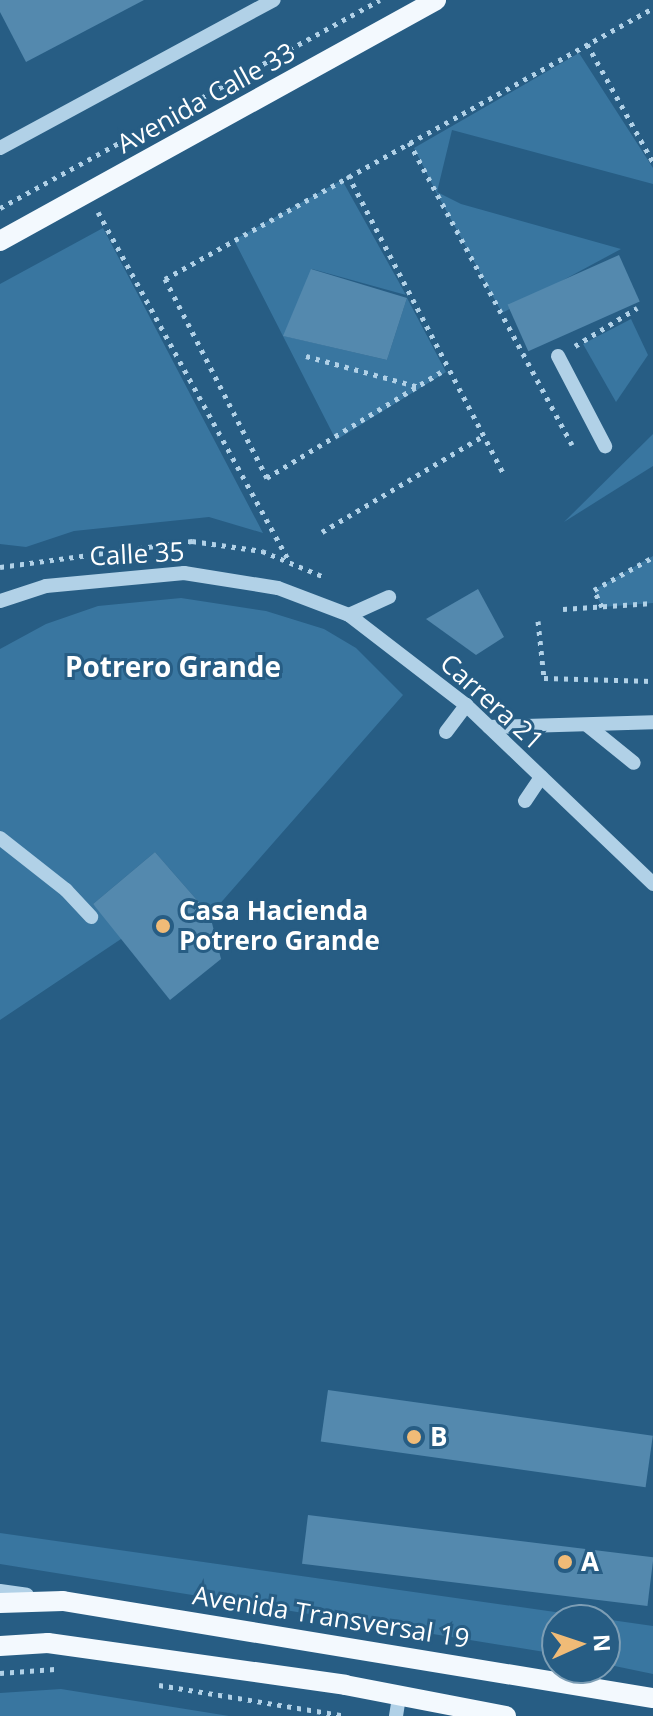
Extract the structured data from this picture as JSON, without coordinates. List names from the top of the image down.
{
  "streets": {
    "main road": ["Avenida Calle 33", "Avenida Transversal 19"],
    "street": ["Calle 35", "Carrera 21"]
  },
  "crossings": [
    ["Calle 35", "Carrera 21"]
  ],
  "districts": ["Potrero Grande"],
  "places": ["Casa Hacienda Potrero Grande", "B", "A"],
  "north": "right"
}
